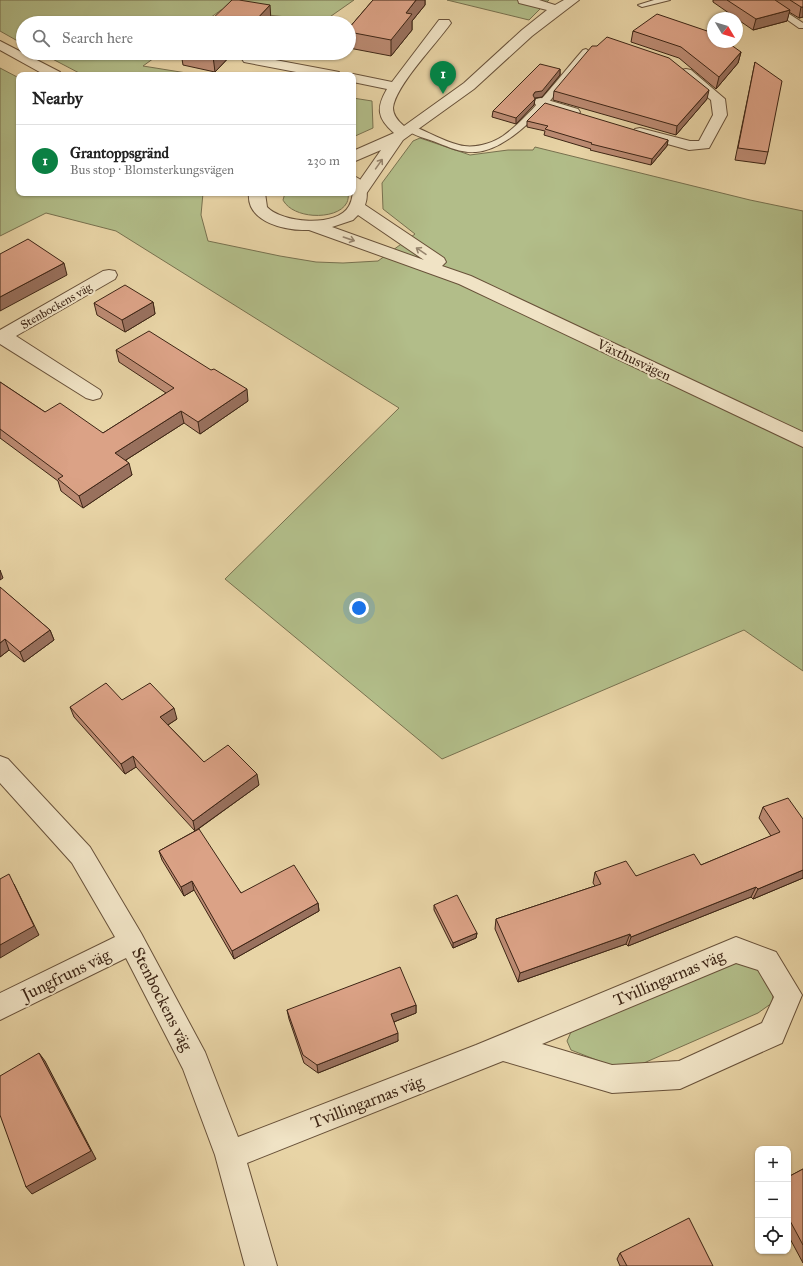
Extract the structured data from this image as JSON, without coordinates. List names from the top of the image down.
{
  "streets": {
    "street": [
      "Stenbockens väg",
      "Växthusvägen",
      "Jungfruns väg",
      "Tvillingarnas väg"
    ]
  },
  "crossings": [
    ["Stenbockens väg", "Jungfruns väg"],
    ["Stenbockens väg", "Tvillingarnas väg"]
  ],
  "north": "bottom right",
  "page": {
    "search": "Search here",
    "pins": "1",
    "heading": "Nearby",
    "list": [
      {
        "mark": "1",
        "name": "Grantoppsgränd",
        "note": "Bus stop · Blomsterkungsvägen",
        "value": "230 m"
      }
    ],
    "map_buttons": ["+", "−"]
  }
}
